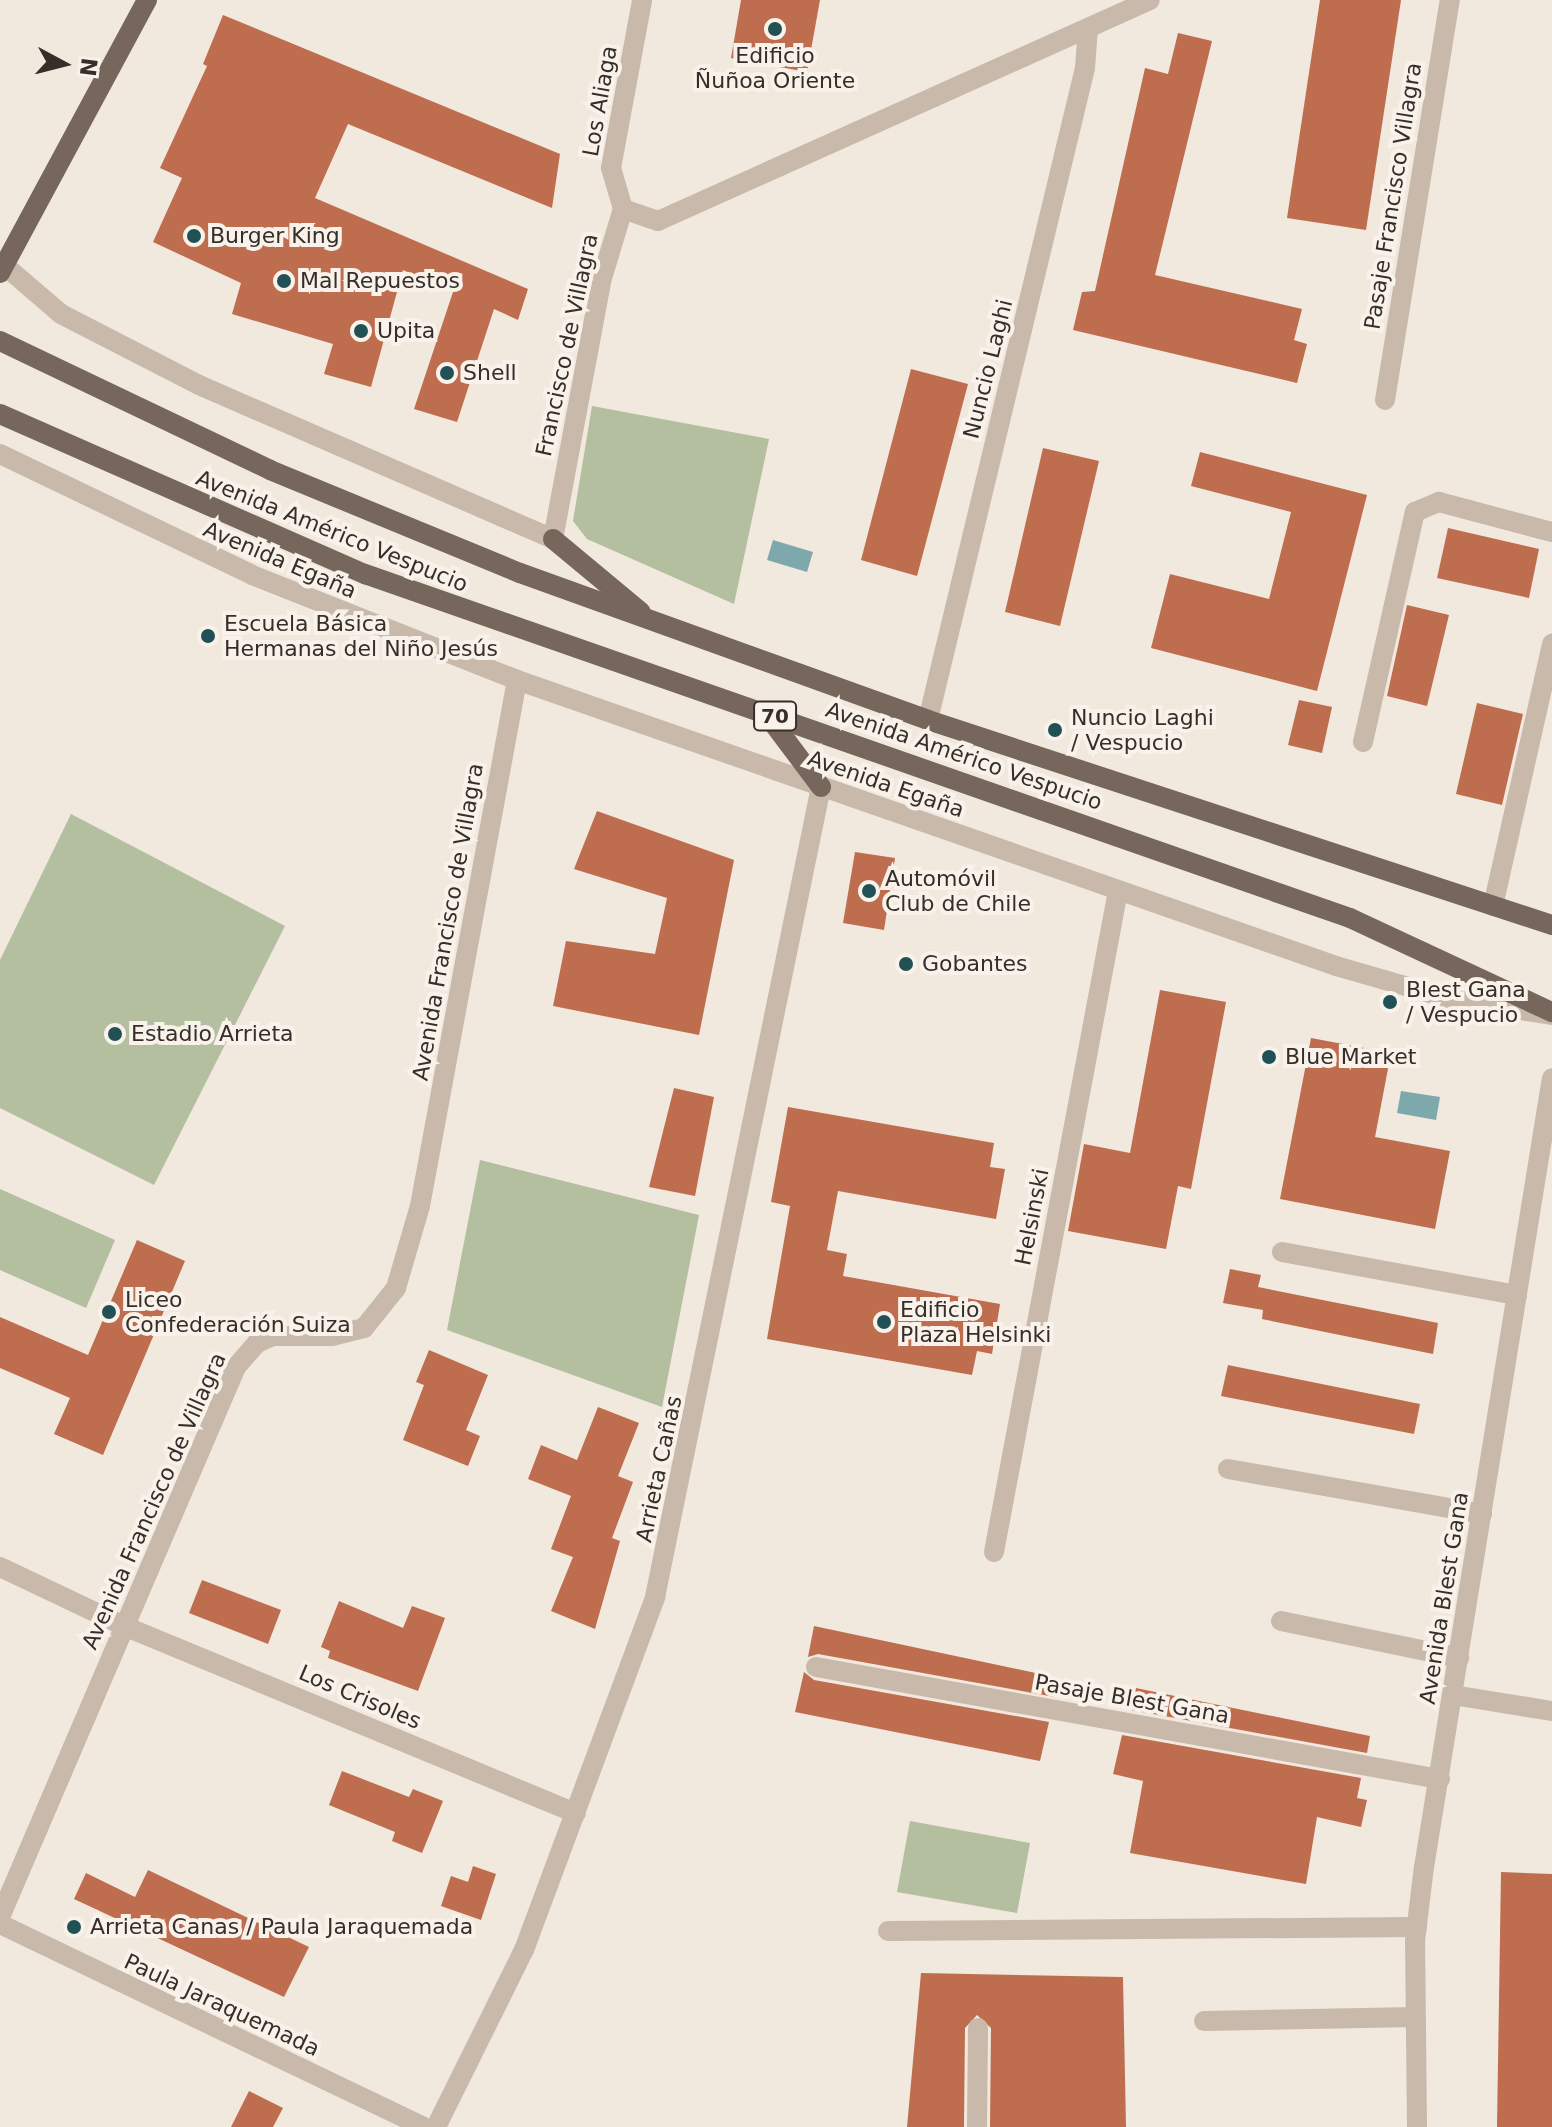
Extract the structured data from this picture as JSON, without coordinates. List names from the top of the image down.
{
  "streets": {
    "main road": ["Avenida Américo Vespucio", "70"],
    "street": [
      "Los Aliaga",
      "Pasaje Francisco Villagra",
      "Francisco de Villagra",
      "Nuncio Laghi",
      "Avenida Egaña",
      "Avenida Francisco de Villagra",
      "Helsinski",
      "Arrieta Cañas",
      "Avenida Blest Gana",
      "Los Crisoles",
      "Pasaje Blest Gana",
      "Paula Jaraquemada"
    ]
  },
  "crossings": [
    ["Los Aliaga", "Francisco de Villagra"],
    ["Nuncio Laghi", "Avenida Américo Vespucio"],
    ["Avenida Américo Vespucio", "Avenida Egaña"],
    ["Avenida Egaña", "Avenida Francisco de Villagra"],
    ["Avenida Egaña", "Helsinski"],
    ["Avenida Egaña", "Arrieta Cañas"],
    ["Avenida Francisco de Villagra", "Los Crisoles"],
    ["Arrieta Cañas", "Los Crisoles"],
    ["Avenida Blest Gana", "Pasaje Blest Gana"]
  ],
  "places": [
    "Edificio Ñuñoa Oriente",
    "Burger King",
    "Mal Repuestos",
    "Upita",
    "Shell",
    "Escuela Básica Hermanas del Niño Jesús",
    "Nuncio Laghi / Vespucio",
    "Automóvil Club de Chile",
    "Gobantes",
    "Blest Gana / Vespucio",
    "Estadio Arrieta",
    "Blue Market",
    "Liceo Confederación Suiza",
    "Edificio Plaza Helsinki",
    "Arrieta Canas / Paula Jaraquemada"
  ],
  "north": "right"
}
